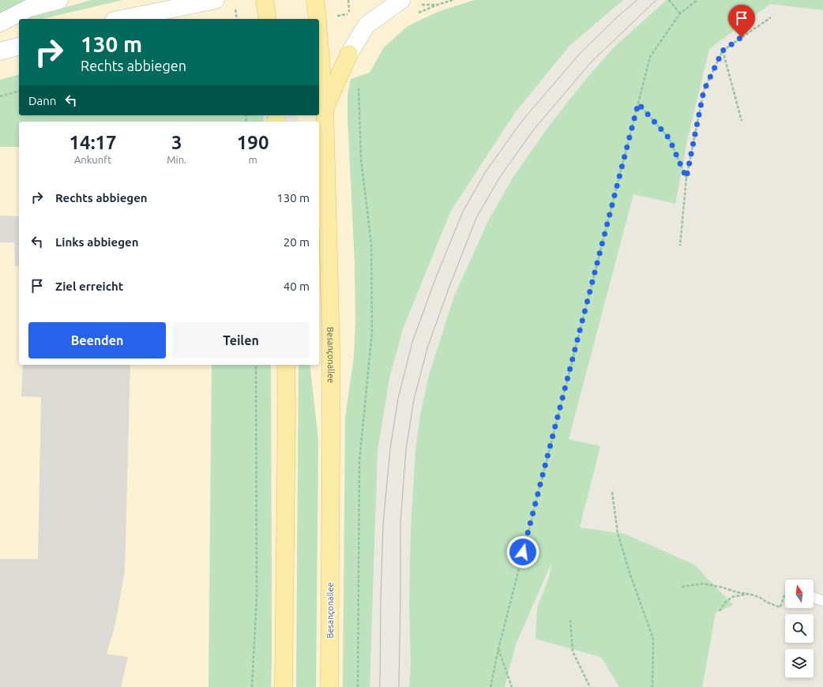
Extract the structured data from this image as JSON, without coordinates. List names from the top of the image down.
{
  "streets": {
    "main road": ["Besançonallee"]
  },
  "north": "top",
  "page": {
    "turn": ["130 m", "Rechts abbiegen"],
    "then": "Dann",
    "eta": [
      "14:17",
      "Ankunft",
      "3",
      "Min.",
      "190",
      "m"
    ],
    "list": [
      {
        "name": "Rechts abbiegen",
        "value": "130 m"
      },
      {
        "name": "Links abbiegen",
        "value": "20 m"
      },
      {
        "name": "Ziel erreicht",
        "value": "40 m"
      }
    ],
    "buttons": ["Beenden", "Teilen"]
  }
}
